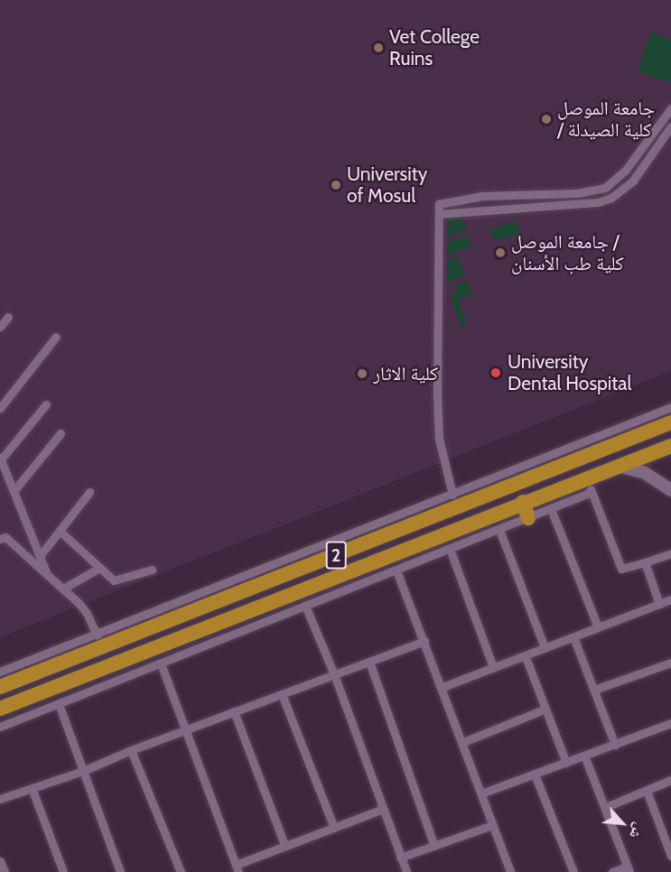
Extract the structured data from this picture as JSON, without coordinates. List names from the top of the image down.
{
  "streets": {
    "highway": ["2"]
  },
  "places": [
    "Vet College Ruins",
    "جامعة الموصل / كلية الصيدلة",
    "University of Mosul",
    "جامعة الموصل / كلية طب الأسنان",
    "University Dental Hospital",
    "كلية الاثار"
  ],
  "north": "bottom right"
}
